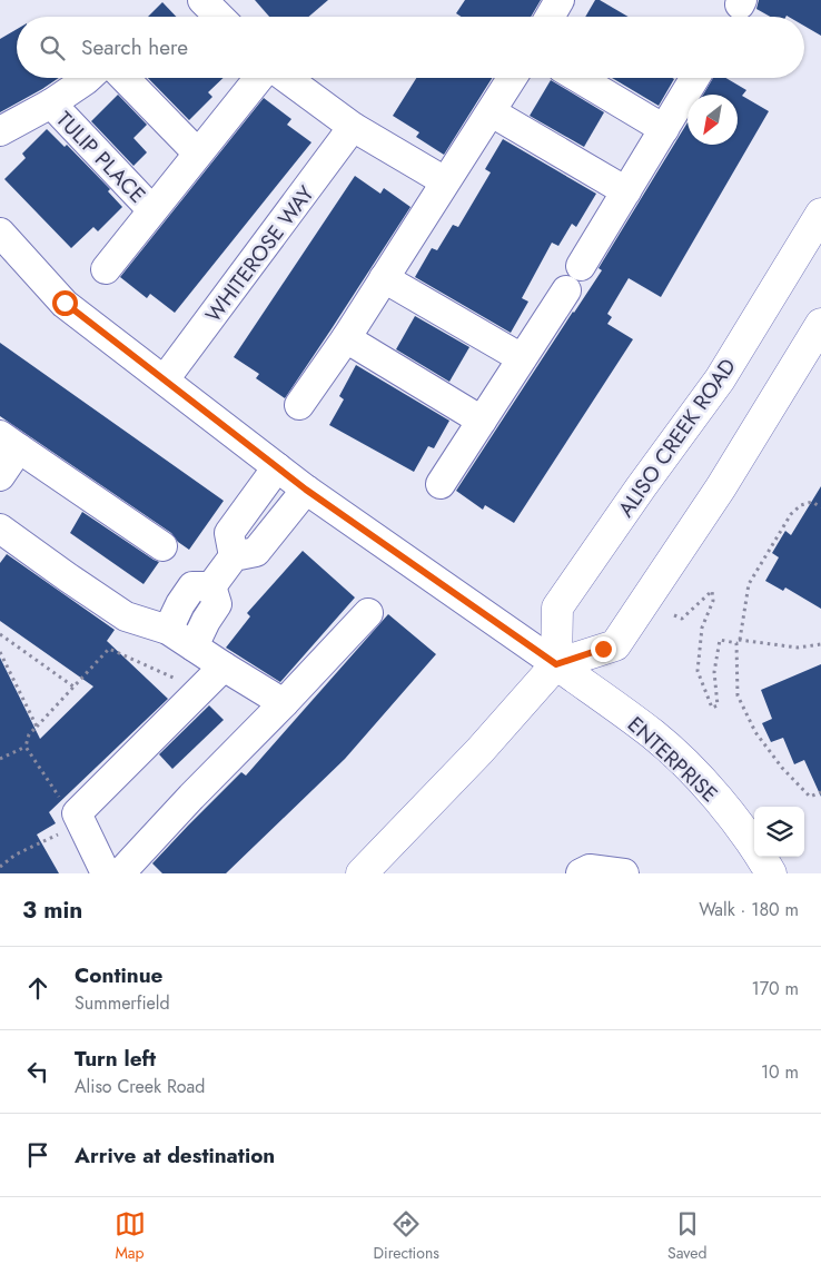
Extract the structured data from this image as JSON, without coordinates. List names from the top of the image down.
{
  "streets": {
    "main road": ["ALISO CREEK ROAD", "ENTERPRISE"],
    "street": ["TULIP PLACE", "WHITEROSE WAY"]
  },
  "crossings": [
    ["ALISO CREEK ROAD", "ENTERPRISE"]
  ],
  "north": "bottom left",
  "page": {
    "search": "Search here",
    "heading": ["3 min", "Walk · 180 m"],
    "list": [
      ["Continue", "Summerfield", "170 m"],
      ["Turn left", "Aliso Creek Road", "10 m"],
      "Arrive at destination"
    ],
    "nav": ["Map", "Directions", "Saved"]
  }
}
